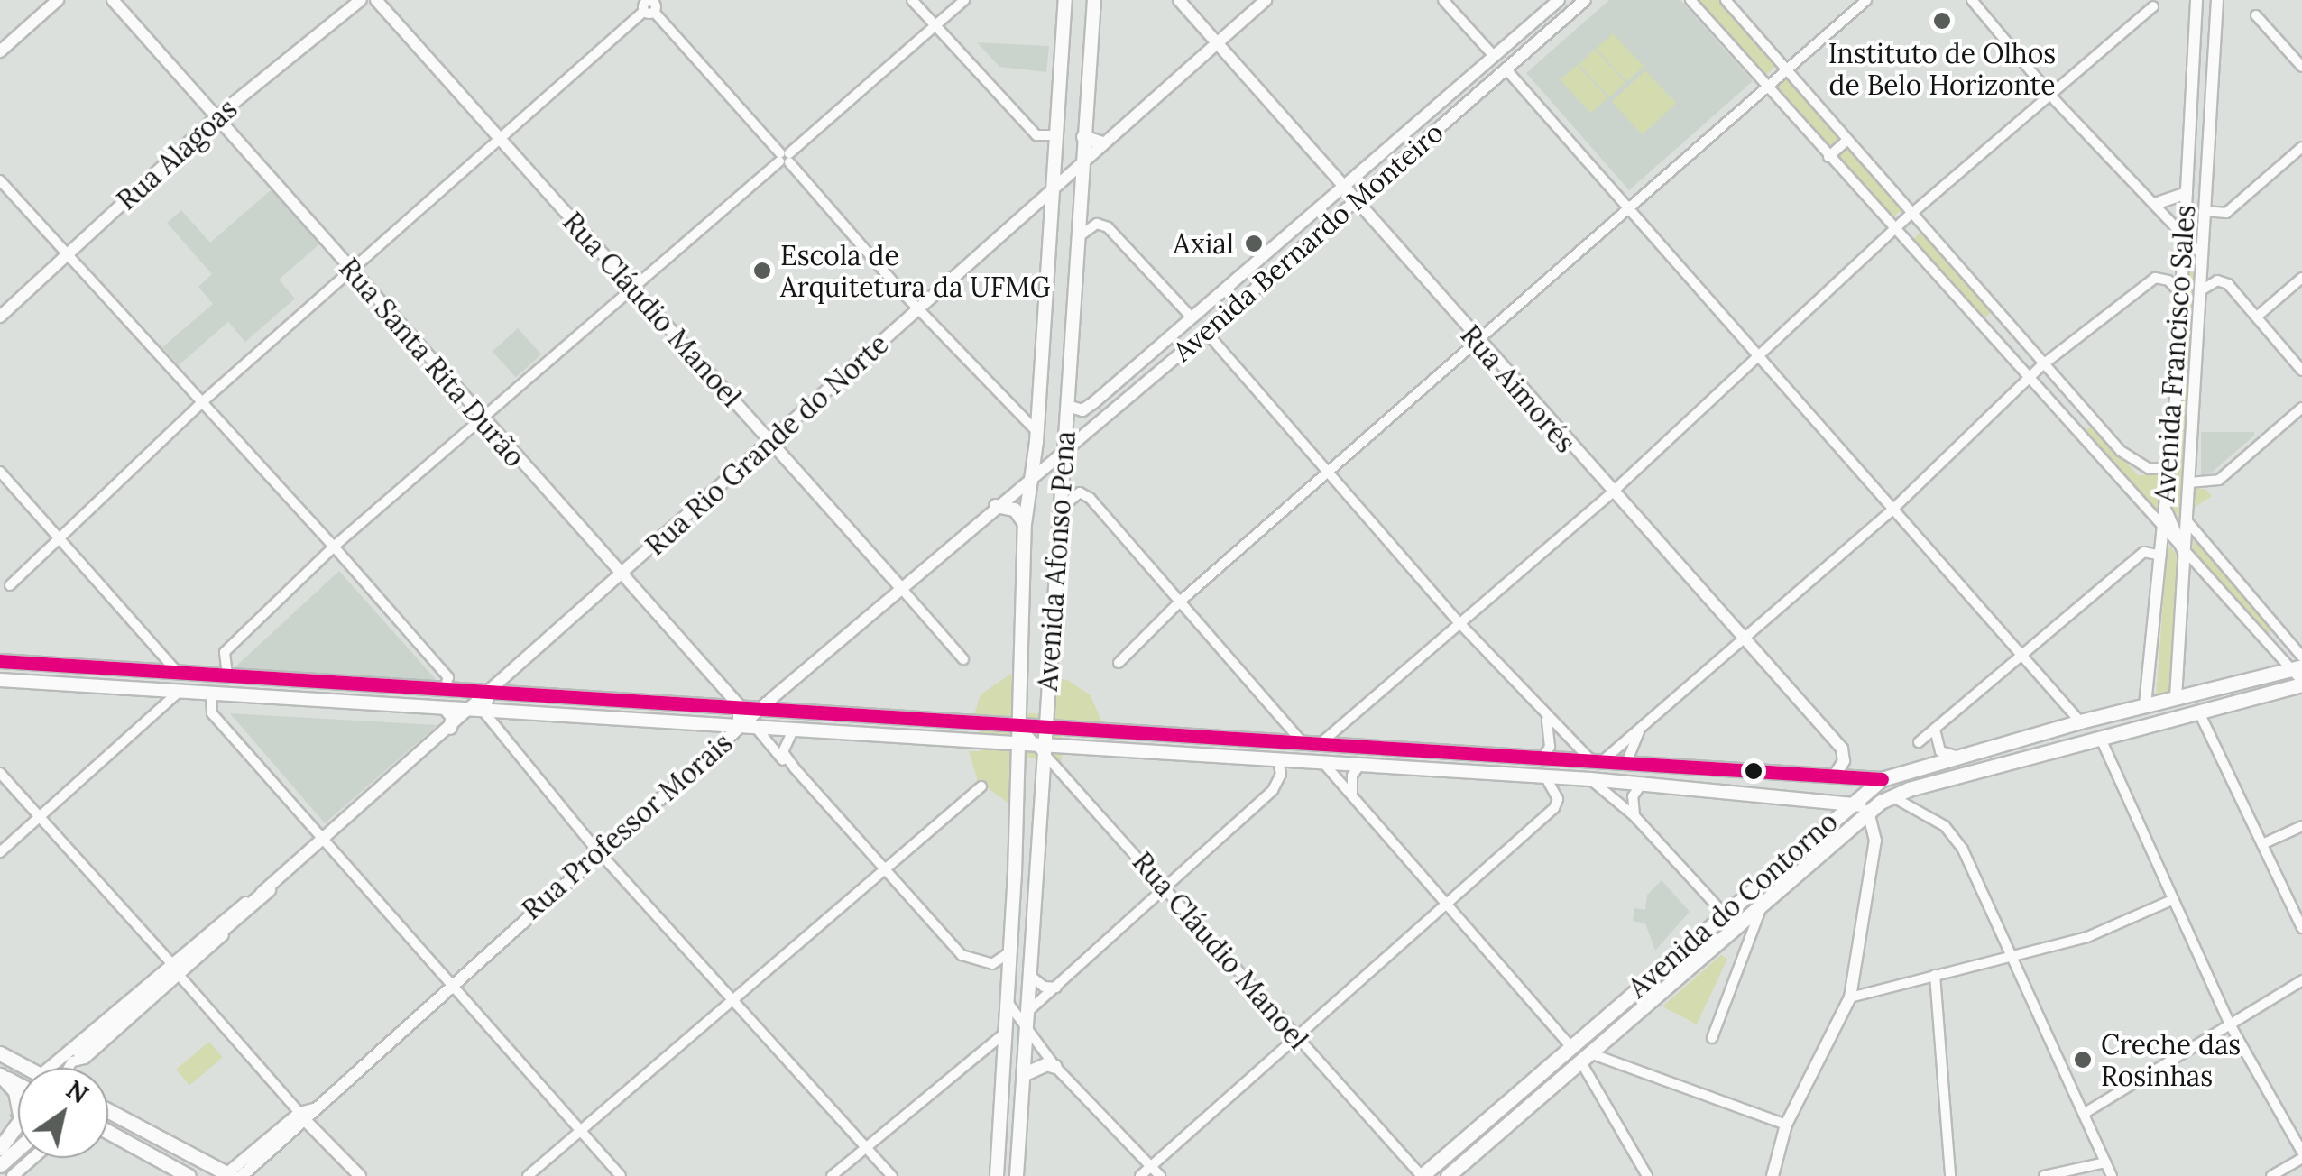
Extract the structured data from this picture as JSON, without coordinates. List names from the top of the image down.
{
  "streets": {
    "main road": ["Avenida Afonso Pena", "Avenida do Contorno"],
    "street": [
      "Rua Alagoas",
      "Avenida Bernardo Monteiro",
      "Rua Cláudio Manoel",
      "Avenida Francisco Sales",
      "Rua Santa Rita Durão",
      "Rua Aimorés",
      "Rua Rio Grande do Norte",
      "Rua Professor Morais"
    ]
  },
  "crossings": [
    ["Rua Alagoas", "Rua Santa Rita Durão"],
    ["Avenida Bernardo Monteiro", "Rua Aimorés"],
    ["Avenida Bernardo Monteiro", "Avenida Afonso Pena"],
    ["Avenida Bernardo Monteiro", "Rua Professor Morais"],
    ["Rua Cláudio Manoel", "Rua Rio Grande do Norte"],
    ["Rua Cláudio Manoel", "Avenida Afonso Pena"],
    ["Rua Cláudio Manoel", "Rua Professor Morais"],
    ["Rua Cláudio Manoel", "Avenida do Contorno"],
    ["Avenida Francisco Sales", "Avenida do Contorno"],
    ["Rua Santa Rita Durão", "Rua Rio Grande do Norte"],
    ["Rua Aimorés", "Rua Rio Grande do Norte"],
    ["Rua Rio Grande do Norte", "Avenida Afonso Pena"],
    ["Avenida Afonso Pena", "Rua Professor Morais"]
  ],
  "places": [
    "Instituto de Olhos de Belo Horizonte",
    "Axial",
    "Escola de Arquitetura da UFMG",
    "Creche das Rosinhas"
  ],
  "north": "top right"
}
